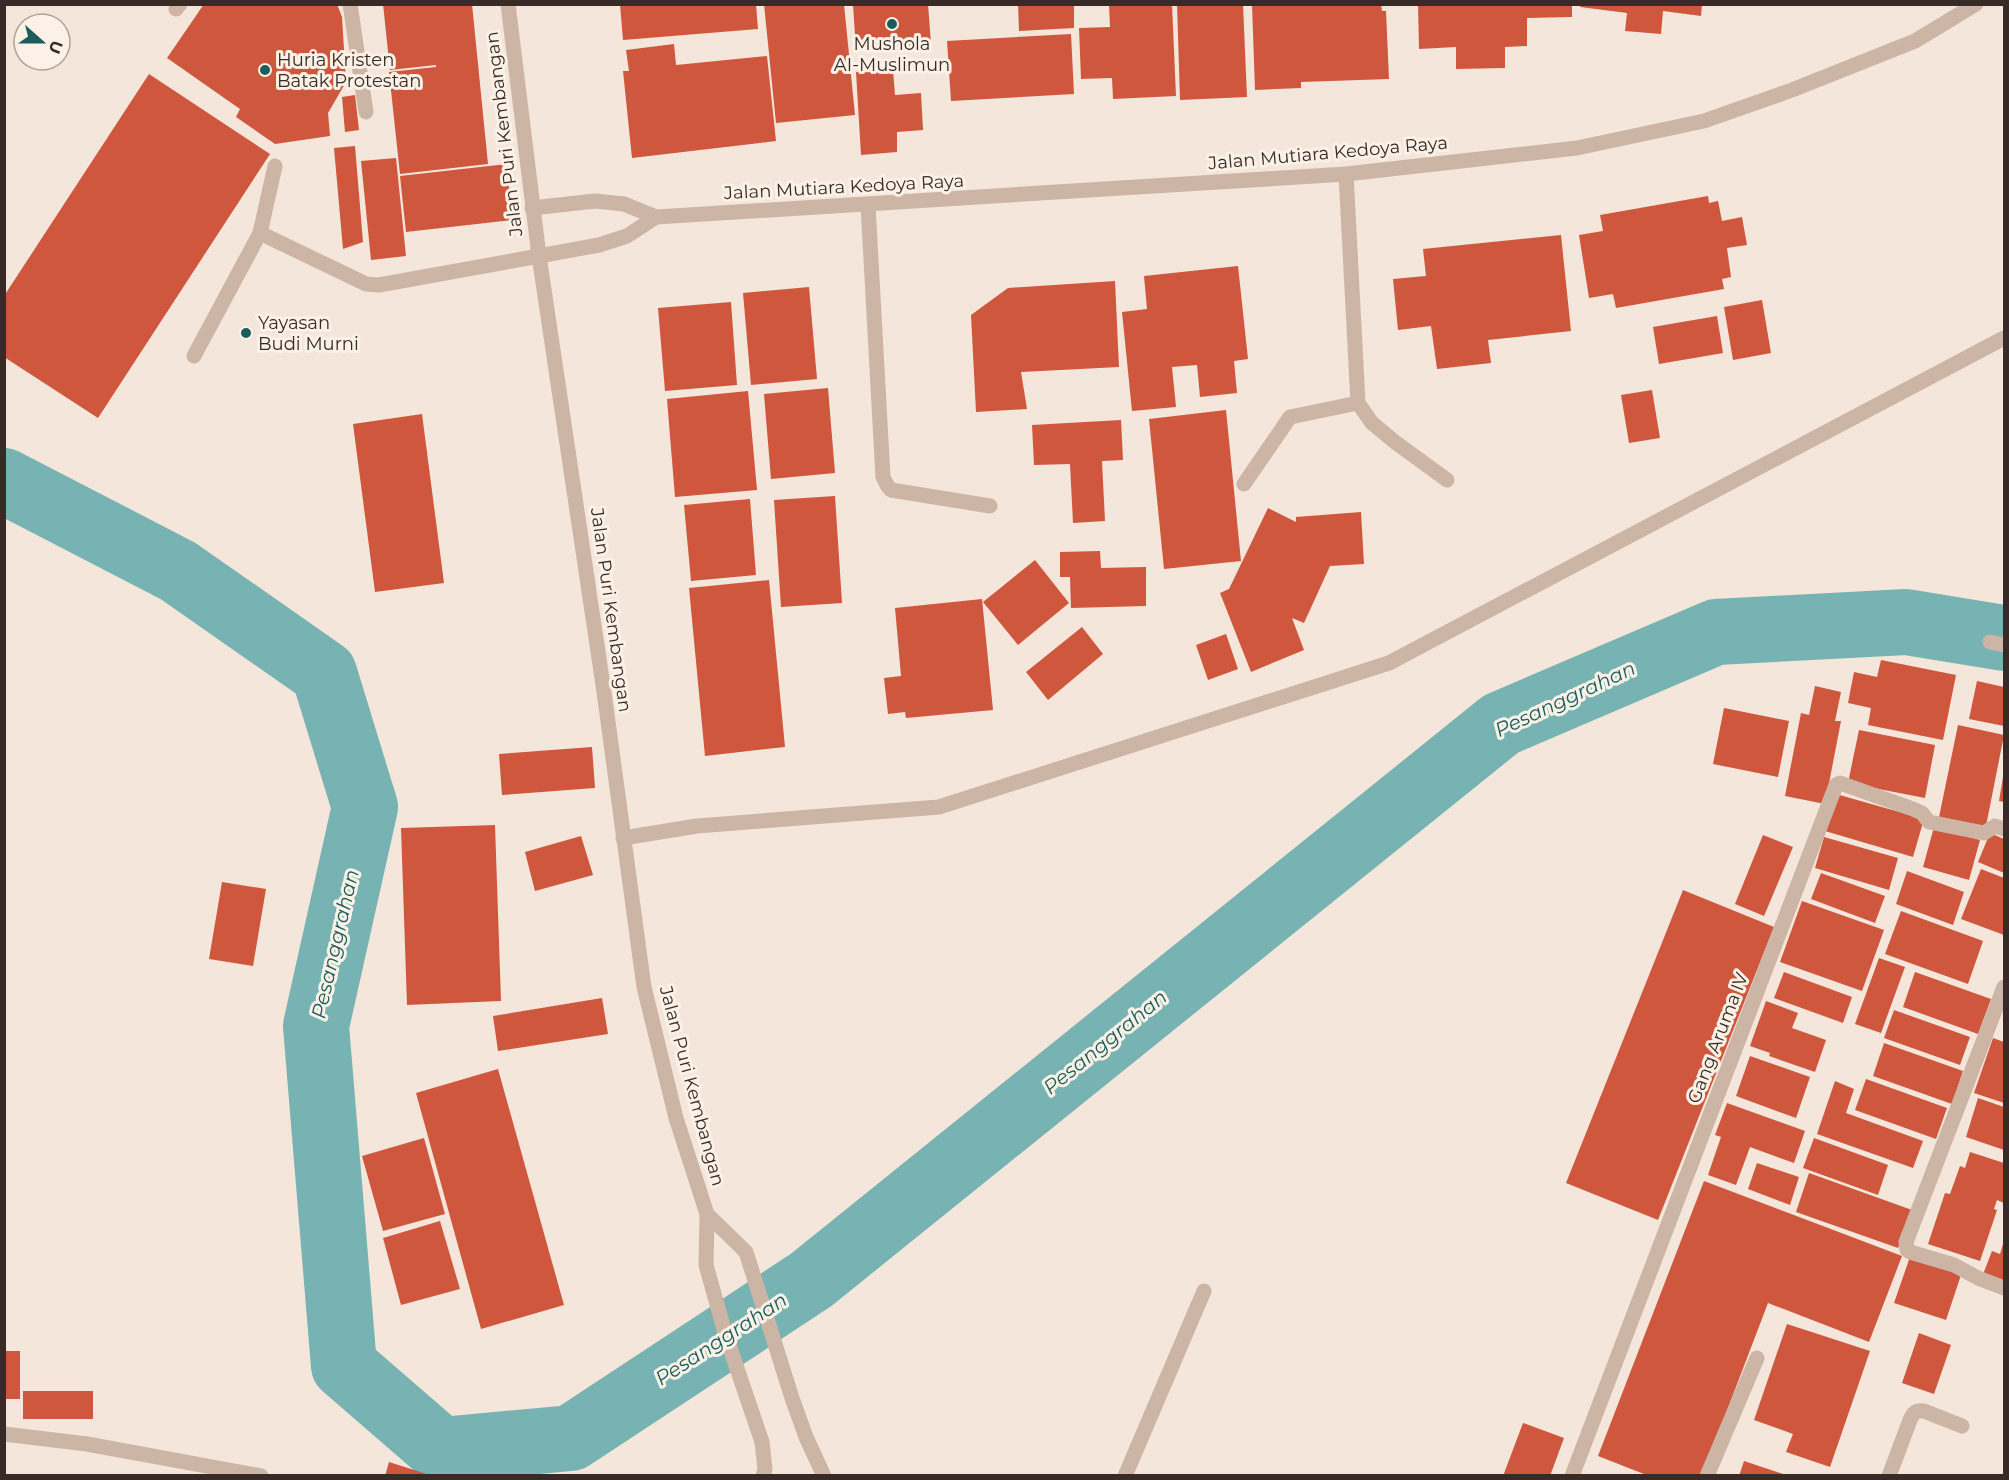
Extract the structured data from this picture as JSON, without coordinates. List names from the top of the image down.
{
  "streets": {
    "street": ["Jalan Puri Kembangan", "Jalan Mutiara Kedoya Raya", "Gang Aruma IV"]
  },
  "crossings": [
    ["Jalan Puri Kembangan", "Jalan Mutiara Kedoya Raya"]
  ],
  "water": ["Pesanggrahan"],
  "places": ["Mushola AI-Muslimun", "Huria Kristen Batak Protestan", "Yayasan Budi Murni"],
  "north": "right"
}
